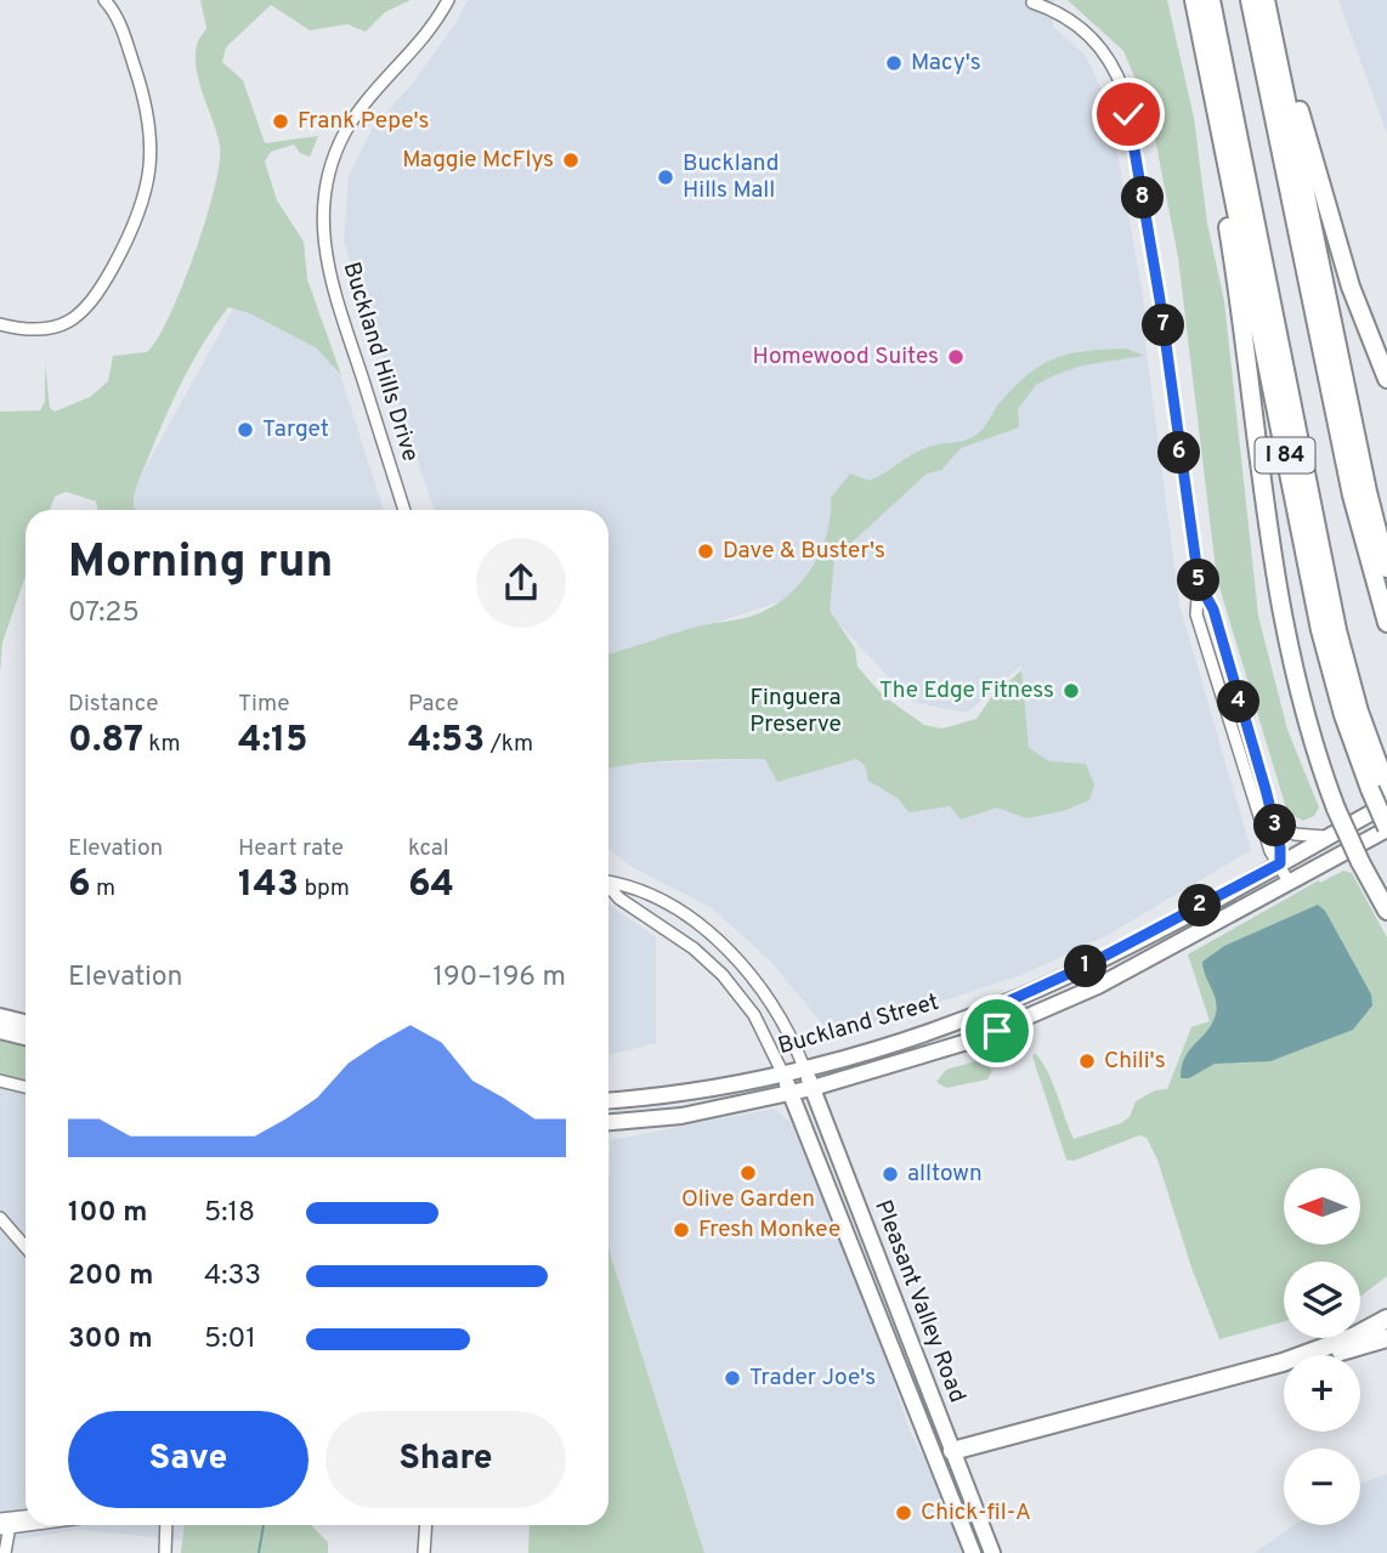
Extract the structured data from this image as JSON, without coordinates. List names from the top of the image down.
{
  "streets": {
    "highway": ["I 84"],
    "main road": ["Buckland Street", "Pleasant Valley Road"],
    "street": ["Buckland Hills Drive"]
  },
  "crossings": [
    ["I 84", "Buckland Street"],
    ["Buckland Street", "Pleasant Valley Road"]
  ],
  "parks": ["Finguera Preserve"],
  "places": [
    "Macy's",
    "Frank Pepe's",
    "Maggie McFlys",
    "Buckland Hills Mall",
    "Homewood Suites",
    "Target",
    "Dave & Buster's",
    "The Edge Fitness",
    "Chili's",
    "Olive Garden",
    "alltown",
    "Fresh Monkee",
    "Trader Joe's",
    "Chick-fil-A"
  ],
  "north": "left",
  "page": {
    "pins": [
      "8",
      "7",
      "6",
      "5",
      "4",
      "3",
      "2",
      "1"
    ],
    "heading": ["Morning run", "07:25"],
    "stats": [
      ["Distance", "0.87 km"],
      ["Time", "4:15"],
      ["Pace", "4:53 /km"],
      ["Elevation", "6 m"],
      ["Heart rate", "143 bpm"],
      ["kcal", "64"]
    ],
    "chart": ["Elevation", "190–196 m"],
    "map_buttons": ["+", "−"],
    "list": [
      {
        "name": "100 m",
        "note": "5:18"
      },
      {
        "name": "200 m",
        "note": "4:33"
      },
      {
        "name": "300 m",
        "note": "5:01"
      }
    ],
    "buttons": ["Save", "Share"]
  }
}
